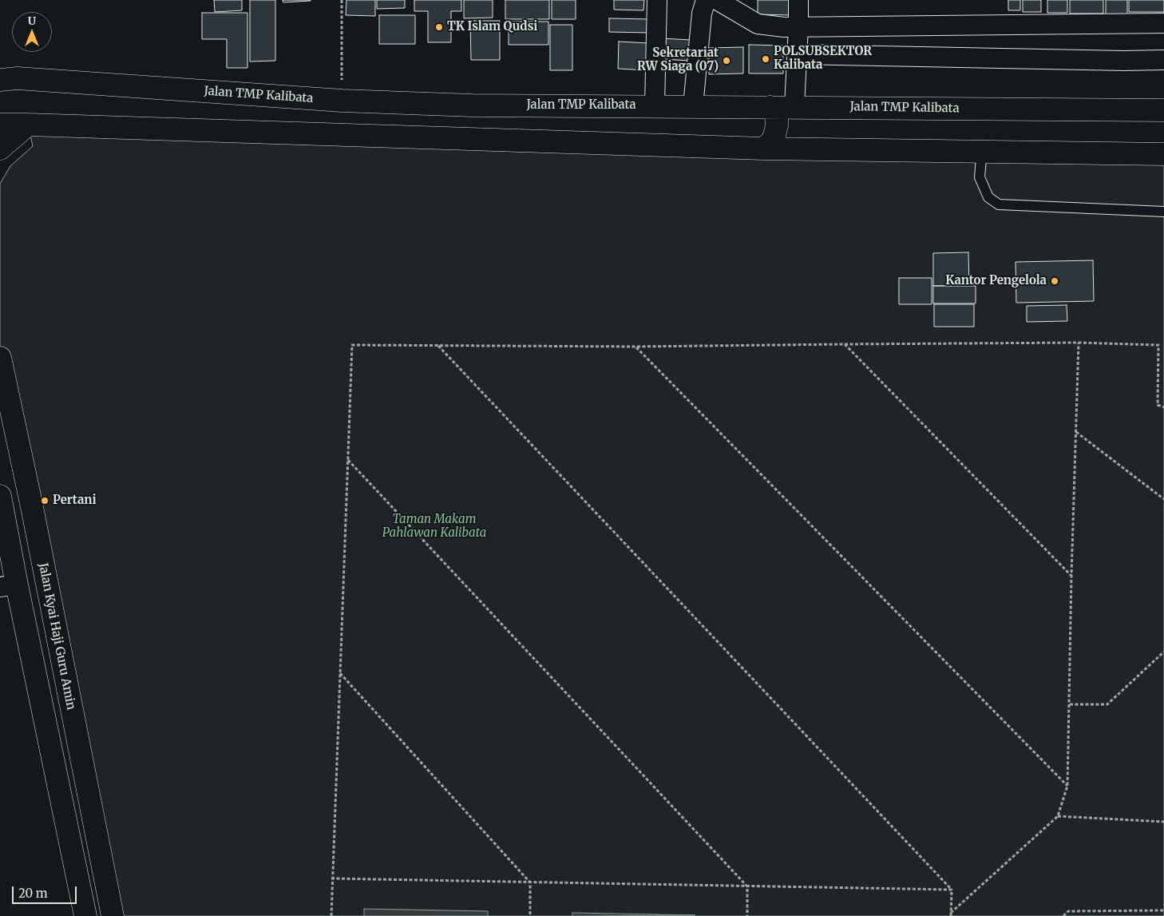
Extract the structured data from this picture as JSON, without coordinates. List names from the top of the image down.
{
  "streets": {
    "main road": ["Jalan TMP Kalibata", "Jalan Kyai Haji Guru Amin"]
  },
  "parks": ["Taman Makam Pahlawan Kalibata"],
  "places": [
    "TK Islam Qudsi",
    "POLSUBSEKTOR Kalibata",
    "Sekretariat RW Siaga (07)",
    "Kantor Pengelola",
    "Pertani"
  ],
  "scale_bar": "20 m",
  "north": "top"
}
